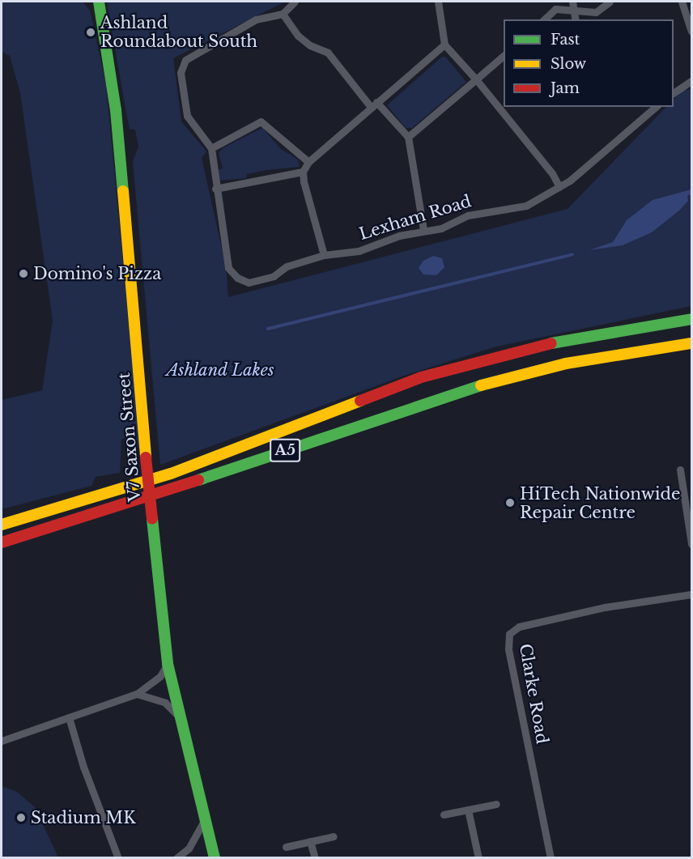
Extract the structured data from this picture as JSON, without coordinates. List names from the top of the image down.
{
  "streets": {
    "main road": ["V7 Saxon Street", "A5"],
    "street": ["Lexham Road", "Clarke Road"]
  },
  "parks": ["Ashland Lakes"],
  "places": [
    "Ashland Roundabout South",
    "Domino's Pizza",
    "HiTech Nationwide Repair Centre",
    "Stadium MK"
  ],
  "legend": ["Fast", "Slow", "Jam"]
}
